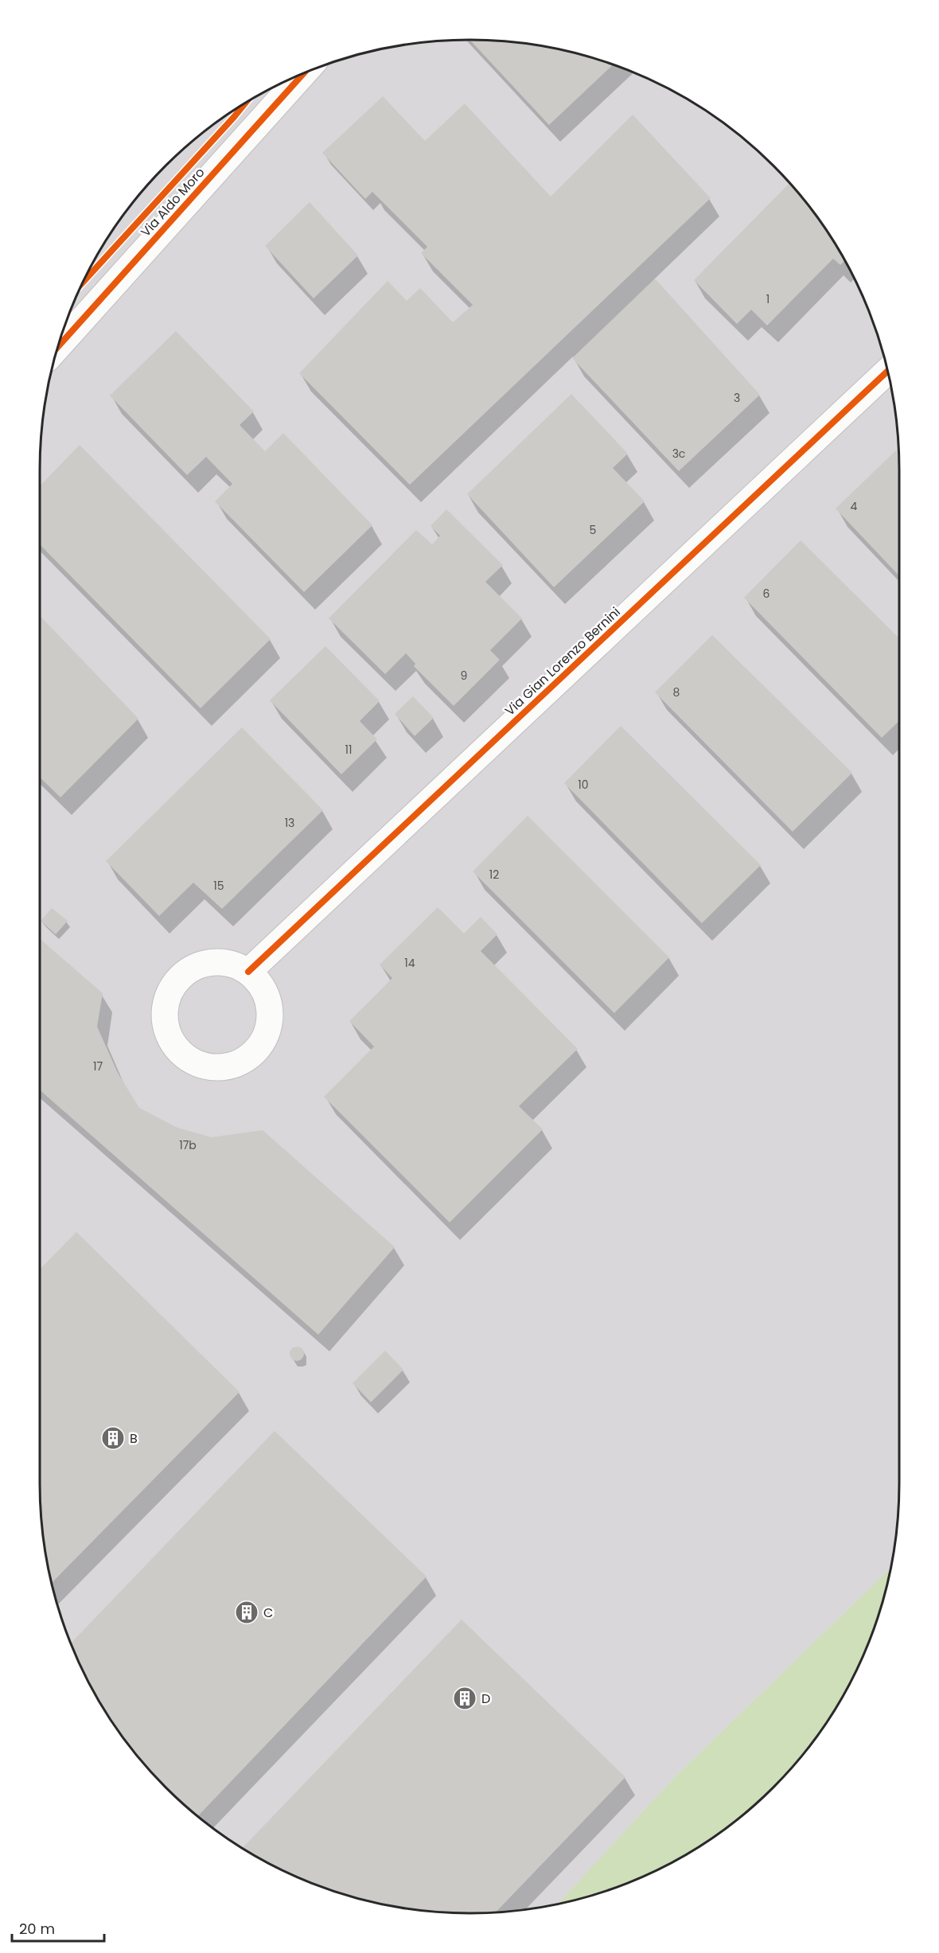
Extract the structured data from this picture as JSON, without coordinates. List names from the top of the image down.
{
  "streets": {
    "street": ["Via Aldo Moro", "Via Gian Lorenzo Bernini"]
  },
  "places": {
    "building": ["B", "C", "D"]
  },
  "house_numbers": [
    "1",
    "3",
    "3c",
    "4",
    "5",
    "6",
    "9",
    "8",
    "11",
    "10",
    "13",
    "12",
    "15",
    "14",
    "17",
    "17b"
  ],
  "scale_bar": "20 m"
}
